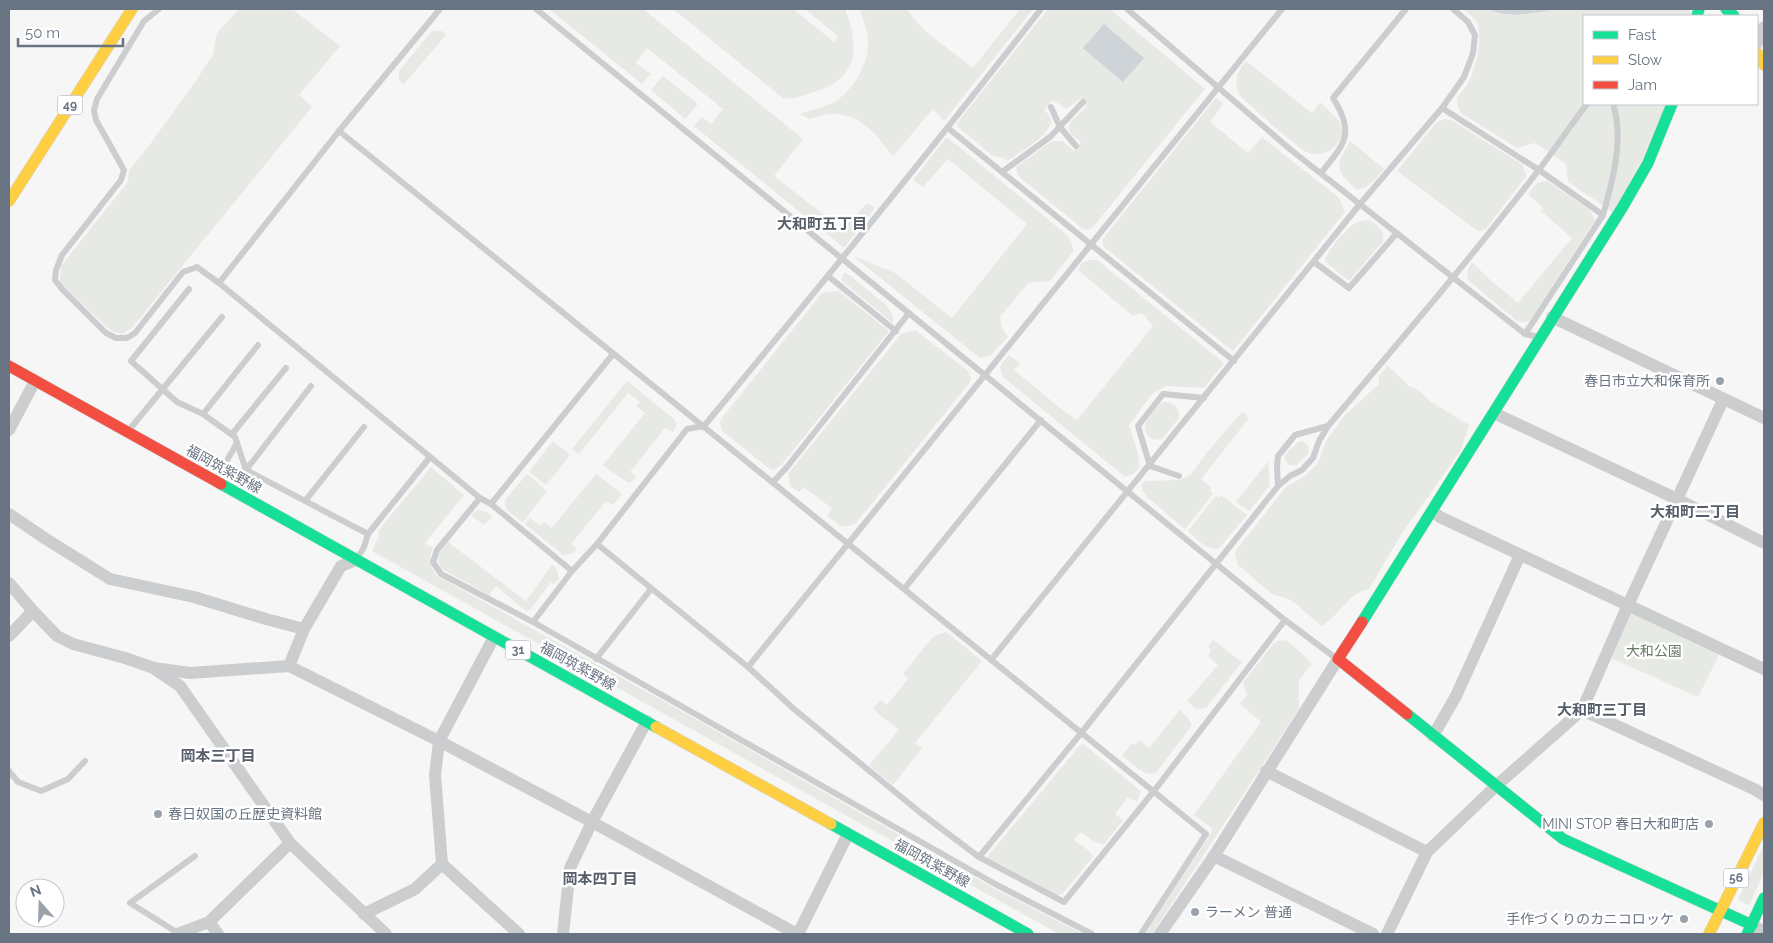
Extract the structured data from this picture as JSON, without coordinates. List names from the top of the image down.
{
  "streets": {
    "main road": [
      "49",
      "福岡筑紫野線",
      "31",
      "56"
    ]
  },
  "districts": [
    "大和町五丁目",
    "大和町二丁目",
    "大和町三丁目",
    "岡本三丁目",
    "岡本四丁目"
  ],
  "parks": ["大和公園"],
  "places": [
    "春日市立大和保育所",
    "春日奴国の丘歴史資料館",
    "MINI STOP 春日大和町店",
    "ラーメン 普通",
    "手作づくりのカニコロッケ"
  ],
  "legend": ["Fast", "Slow", "Jam"],
  "scale_bar": "50 m",
  "north": "top"
}
